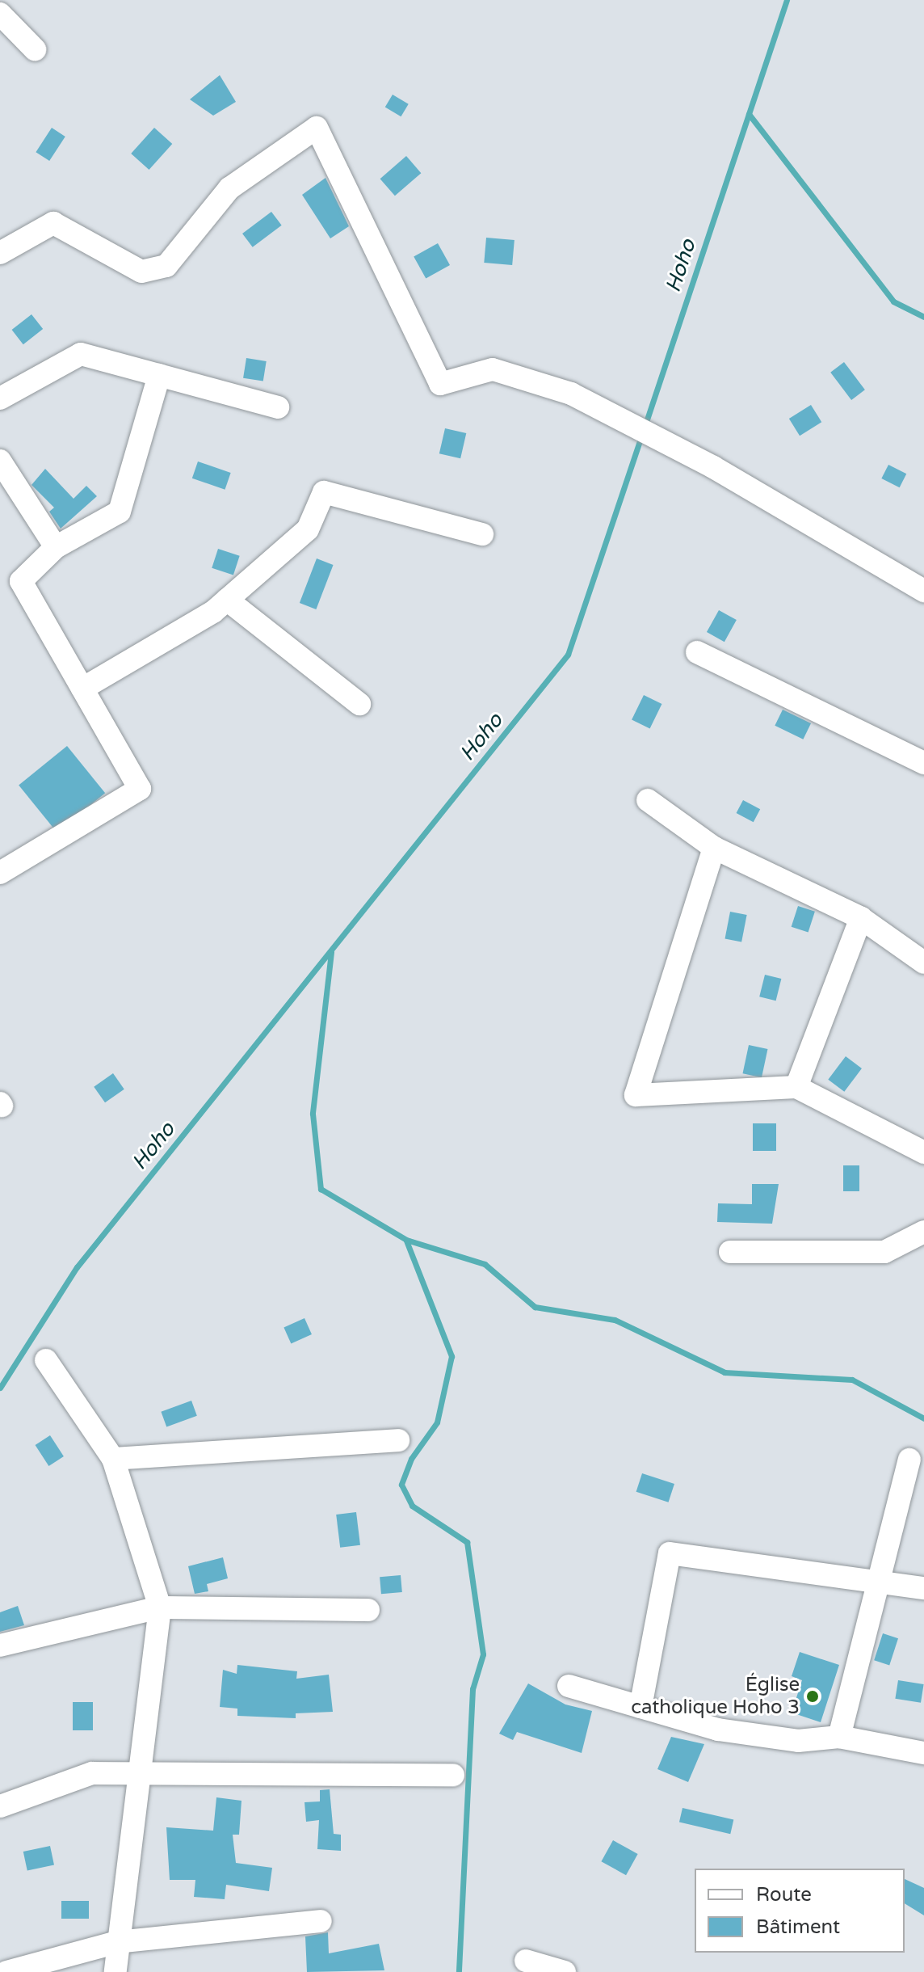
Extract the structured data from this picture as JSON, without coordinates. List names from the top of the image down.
{
  "water": ["Hoho"],
  "places": ["Église catholique Hoho 3"],
  "legend": ["Route", "Bâtiment"]
}
